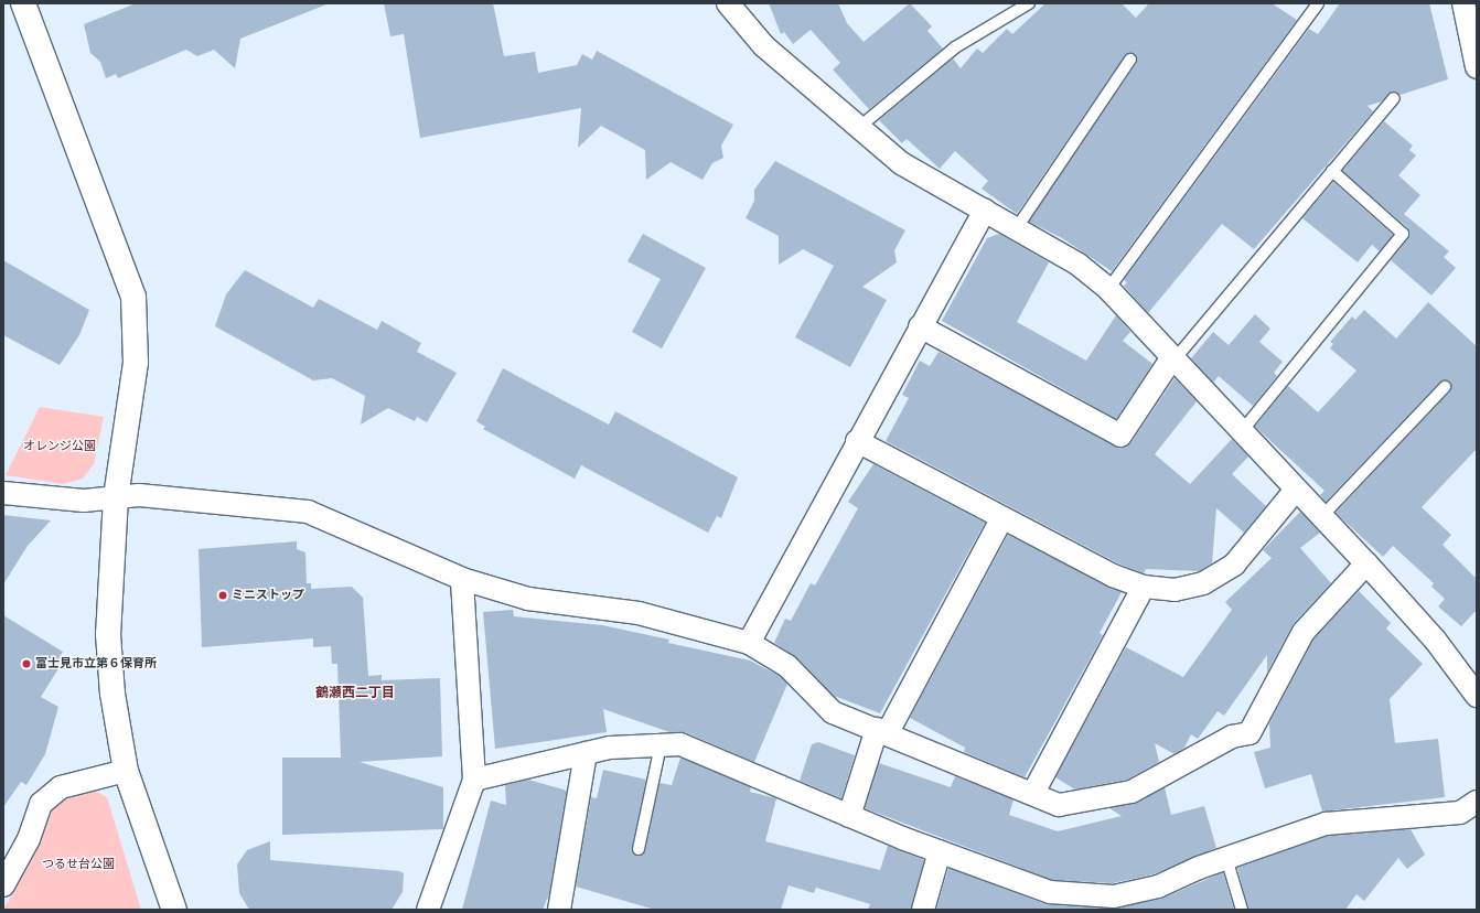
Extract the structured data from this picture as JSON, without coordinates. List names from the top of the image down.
{
  "districts": ["鶴瀬西二丁目"],
  "parks": ["オレンジ公園", "つるせ台公園"],
  "places": ["ミニストップ", "富士見市立第６保育所"]
}
